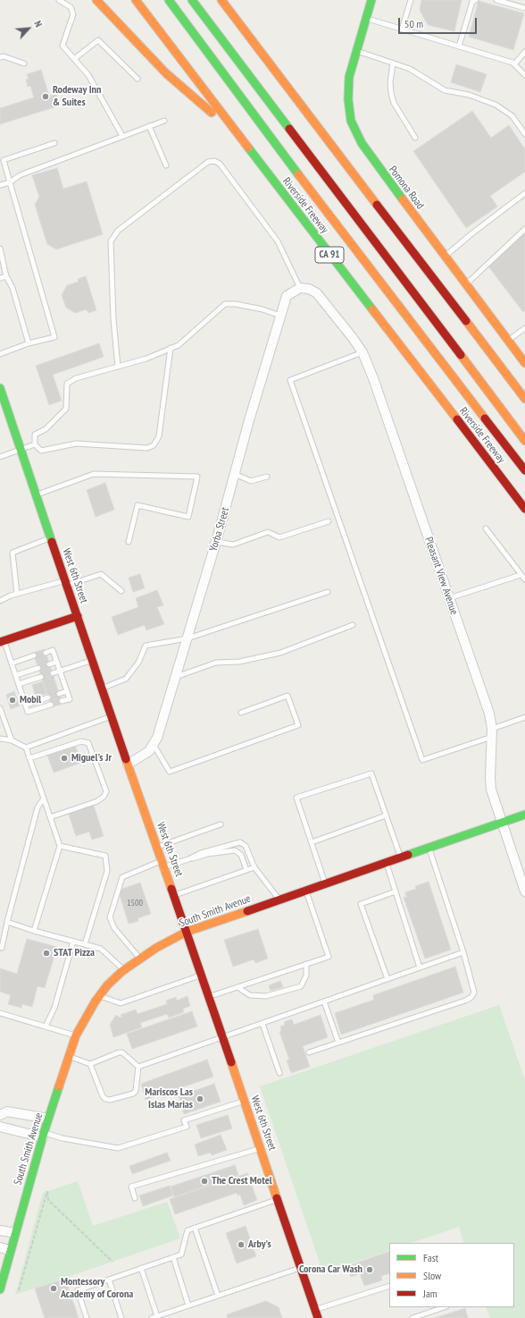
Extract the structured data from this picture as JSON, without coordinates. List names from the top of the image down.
{
  "streets": {
    "main road": [
      "Pomona Road",
      "Riverside Freeway",
      "CA 91",
      "West 6th Street",
      "South Smith Avenue"
    ],
    "street": ["Yorba Street", "Pleasant View Avenue"]
  },
  "crossings": [
    ["Yorba Street", "West 6th Street"],
    ["Yorba Street", "Pleasant View Avenue"],
    ["West 6th Street", "South Smith Avenue"],
    ["Pleasant View Avenue", "South Smith Avenue"]
  ],
  "places": [
    "Rodeway Inn & Suites",
    "Mobil",
    "Miguel's Jr",
    "STAT Pizza",
    "Mariscos Las Islas Marias",
    "The Crest Motel",
    "Arby's",
    "Corona Car Wash",
    "Montessory Academy of Corona"
  ],
  "house_numbers": ["1500"],
  "legend": ["Fast", "Slow", "Jam"],
  "scale_bar": "50 m",
  "north": "top right"
}
